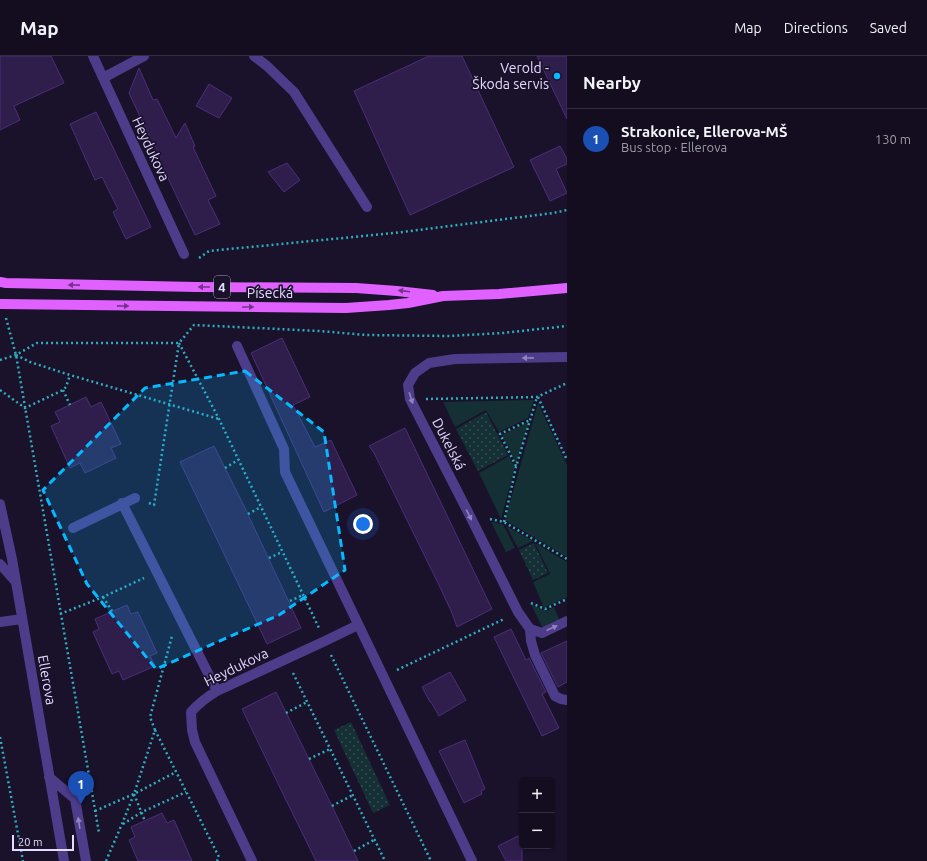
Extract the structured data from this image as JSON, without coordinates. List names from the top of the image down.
{
  "streets": {
    "main road": ["4", "Písecká"],
    "street": ["Heydukova", "Dukelská", "Ellerova"]
  },
  "one_way": ["Dukelská"],
  "places": ["Verold - Škoda servis"],
  "scale_bar": "20 m",
  "page": {
    "header": "Map",
    "nav": ["Map", "Directions", "Saved"],
    "heading": "Nearby",
    "list": [
      {
        "mark": "1",
        "name": "Strakonice, Ellerova-MŠ",
        "note": "Bus stop · Ellerova",
        "value": "130 m"
      }
    ],
    "pins": "1",
    "map_buttons": ["+", "−"],
    "scale": "20 m"
  }
}
